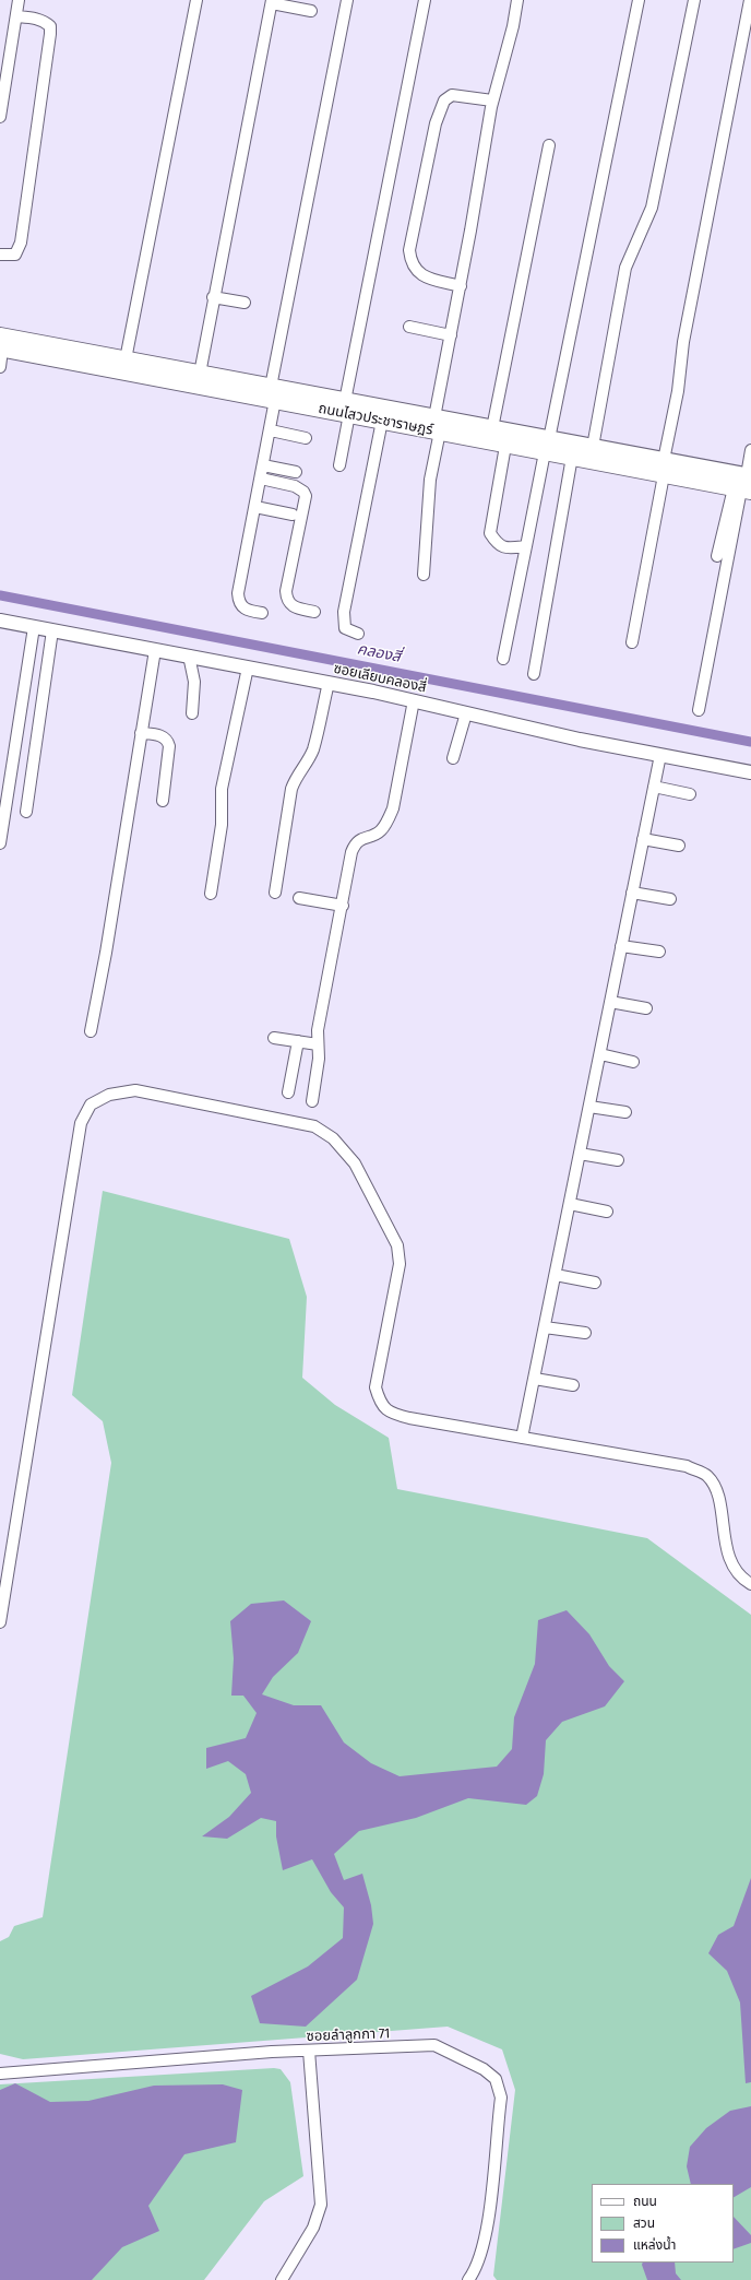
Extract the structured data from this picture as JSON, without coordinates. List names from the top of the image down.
{
  "streets": {
    "main road": ["ถนนไสวประชาราษฎร์"],
    "street": ["ซอยเลียบคลองสี่", "ซอยลำลูกกา 71"]
  },
  "water": ["คลองสี่"],
  "legend": ["ถนน", "สวน", "แหล่งน้ำ"]
}
